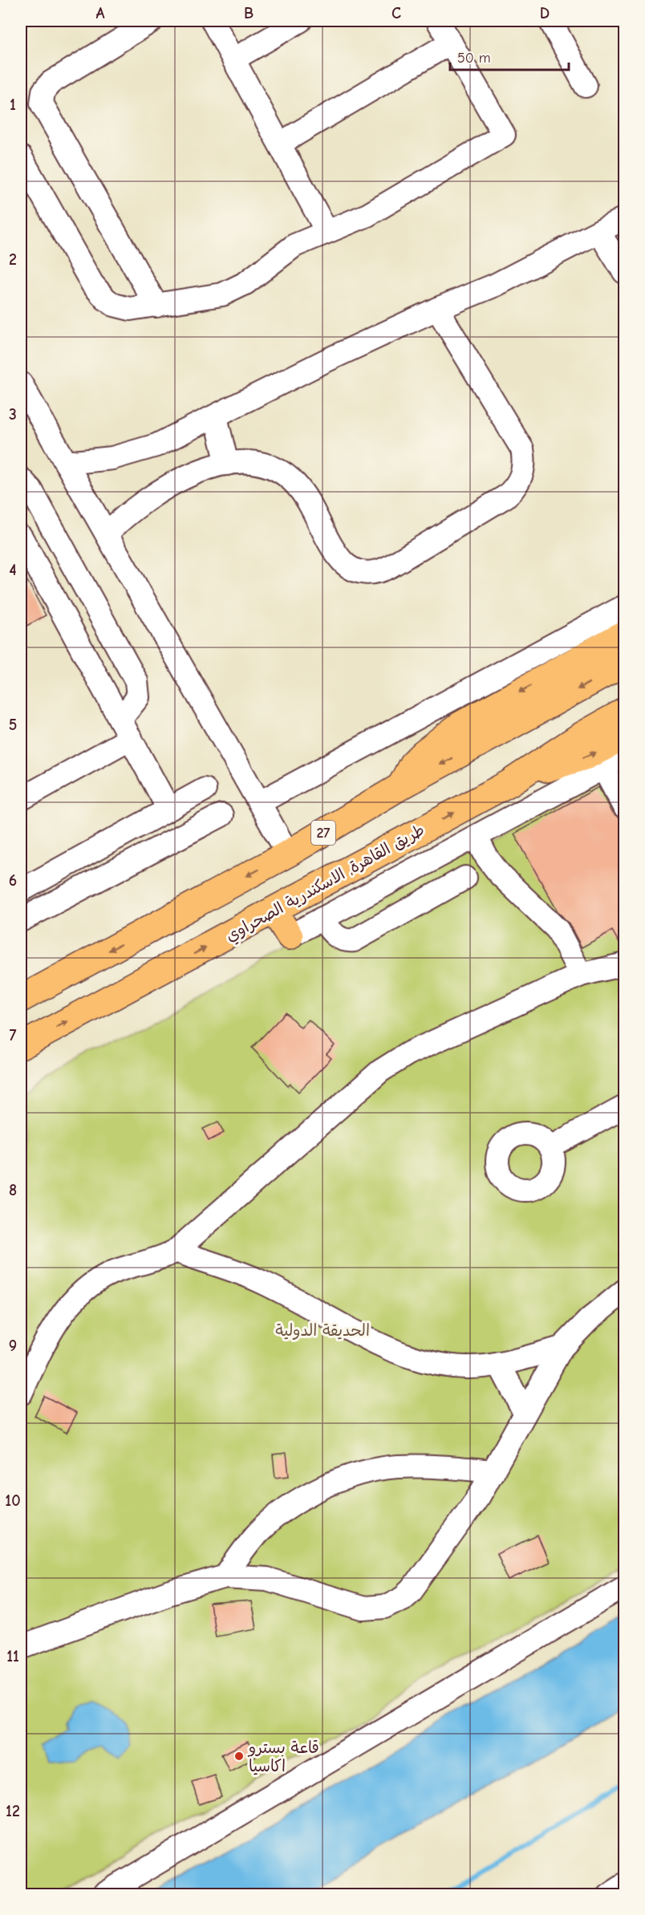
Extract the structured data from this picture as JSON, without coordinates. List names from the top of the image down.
{
  "streets": {
    "highway": ["27", "طريق القاهرة, الاسكندرية الصحراوي"]
  },
  "parks": ["الحديقة الدولية"],
  "places": ["قاعة بسترو اكاسيا"],
  "scale_bar": "50 m",
  "grid": {
    "columns": [
      "A",
      "B",
      "C",
      "D"
    ],
    "rows": [
      "1",
      "2",
      "3",
      "4",
      "5",
      "6",
      "7",
      "8",
      "9",
      "10",
      "11",
      "12"
    ]
  }
}
